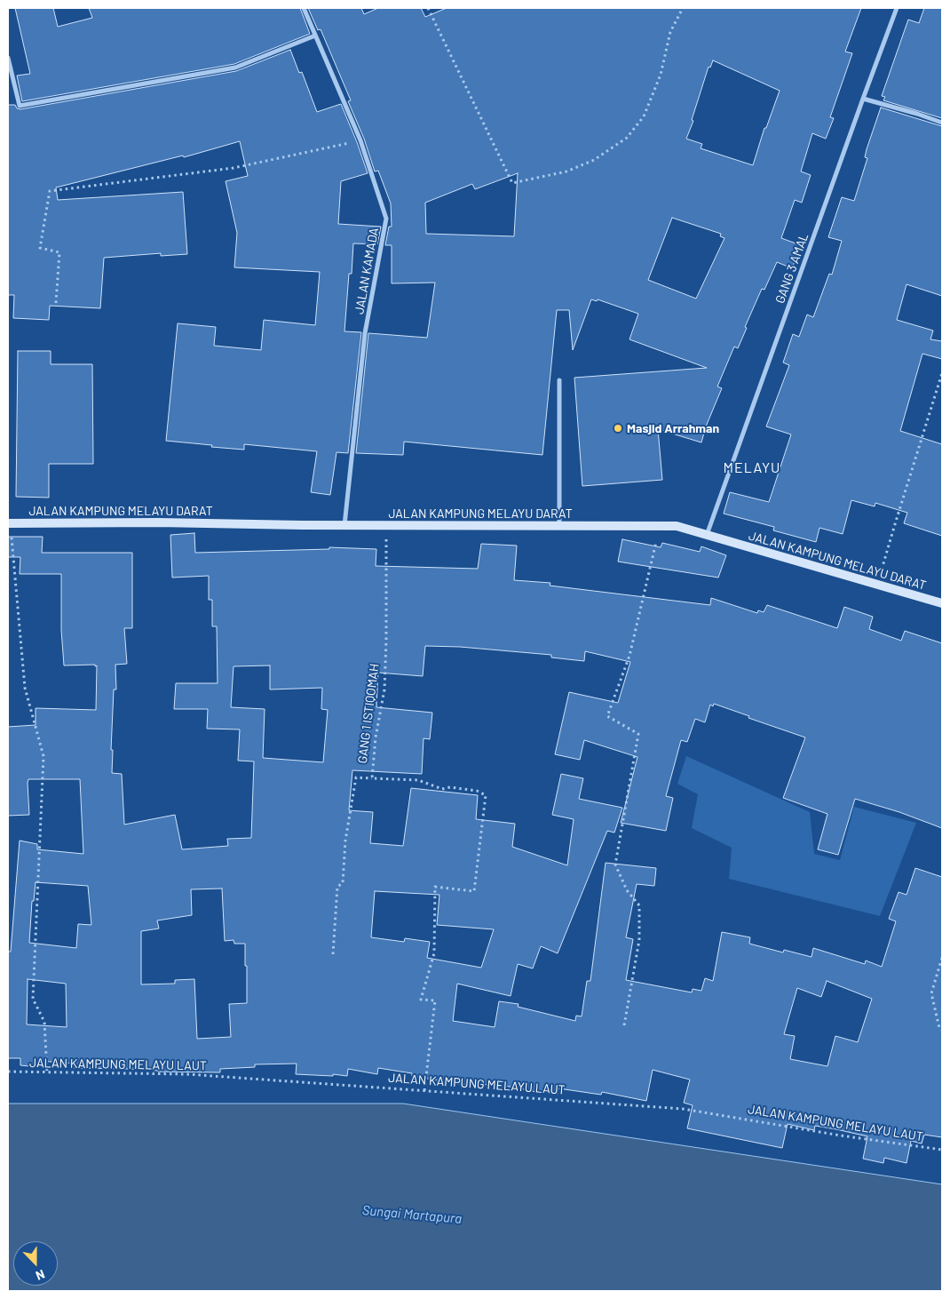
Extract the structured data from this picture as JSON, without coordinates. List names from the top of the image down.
{
  "streets": {
    "main road": ["JALAN KAMPUNG MELAYU DARAT"],
    "street": ["GANG 3 AMAL", "JALAN KAMADA"],
    "path": ["GANG 1 ISTIQOMAH", "JALAN KAMPUNG MELAYU LAUT"]
  },
  "crossings": [
    ["GANG 3 AMAL", "JALAN KAMPUNG MELAYU DARAT"],
    ["JALAN KAMADA", "JALAN KAMPUNG MELAYU DARAT"],
    ["JALAN KAMPUNG MELAYU DARAT", "GANG 1 ISTIQOMAH"],
    ["GANG 1 ISTIQOMAH", "JALAN KAMPUNG MELAYU LAUT"]
  ],
  "districts": ["MELAYU"],
  "water": ["Sungai Martapura"],
  "places": ["Masjid Arrahman"],
  "north": "bottom"
}
